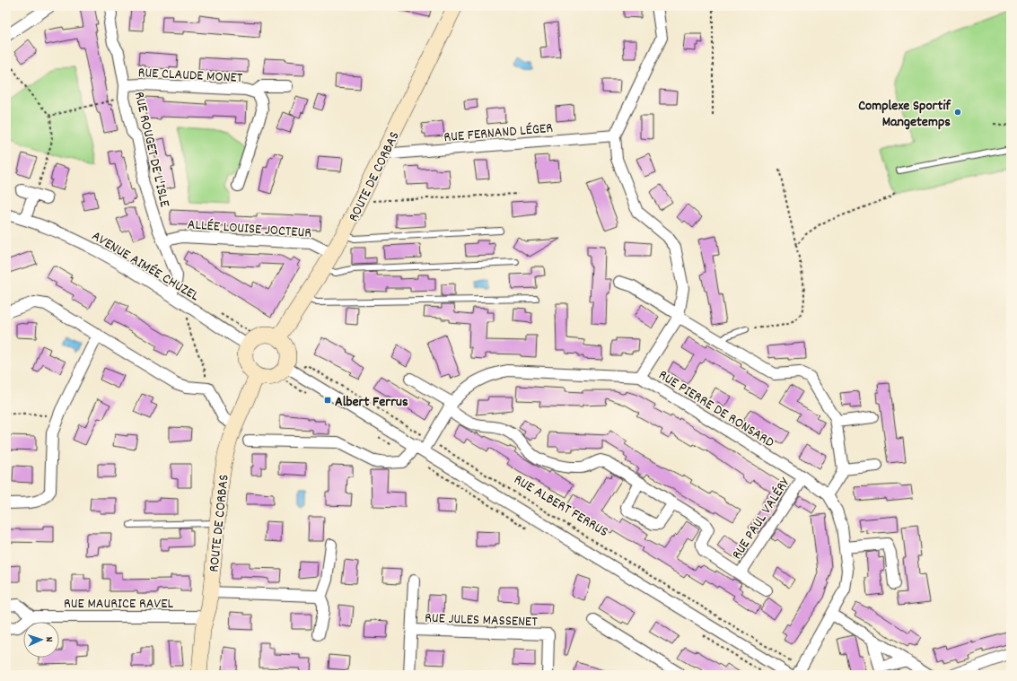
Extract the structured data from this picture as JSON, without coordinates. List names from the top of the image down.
{
  "streets": {
    "street": [
      "RUE CLAUDE MONET",
      "RUE FERNAND LÉGER",
      "RUE ROUGET DE L'ISLE",
      "ROUTE DE CORBAS",
      "ALLÉE LOUISE JOCTEUR",
      "AVENUE AIMÉE CHUZEL",
      "RUE PIERRE DE RONSARD",
      "RUE ALBERT FERRUS",
      "RUE PAUL VALÉRY",
      "RUE MAURICE RAVEL",
      "RUE JULES MASSENET"
    ]
  },
  "crossings": [
    ["RUE CLAUDE MONET", "RUE ROUGET DE L'ISLE"],
    ["RUE FERNAND LÉGER", "ROUTE DE CORBAS"],
    ["RUE ROUGET DE L'ISLE", "ALLÉE LOUISE JOCTEUR"],
    ["RUE ROUGET DE L'ISLE", "AVENUE AIMÉE CHUZEL"],
    ["ROUTE DE CORBAS", "ALLÉE LOUISE JOCTEUR"],
    ["ROUTE DE CORBAS", "AVENUE AIMÉE CHUZEL"],
    ["ROUTE DE CORBAS", "RUE ALBERT FERRUS"],
    ["ROUTE DE CORBAS", "RUE MAURICE RAVEL"],
    ["AVENUE AIMÉE CHUZEL", "RUE ALBERT FERRUS"],
    ["RUE PIERRE DE RONSARD", "RUE ALBERT FERRUS"],
    ["RUE PIERRE DE RONSARD", "RUE PAUL VALÉRY"]
  ],
  "places": {
    "other": ["Complexe Sportif Mangetemps"],
    "transit": ["Albert Ferrus"]
  },
  "north": "right"
}
